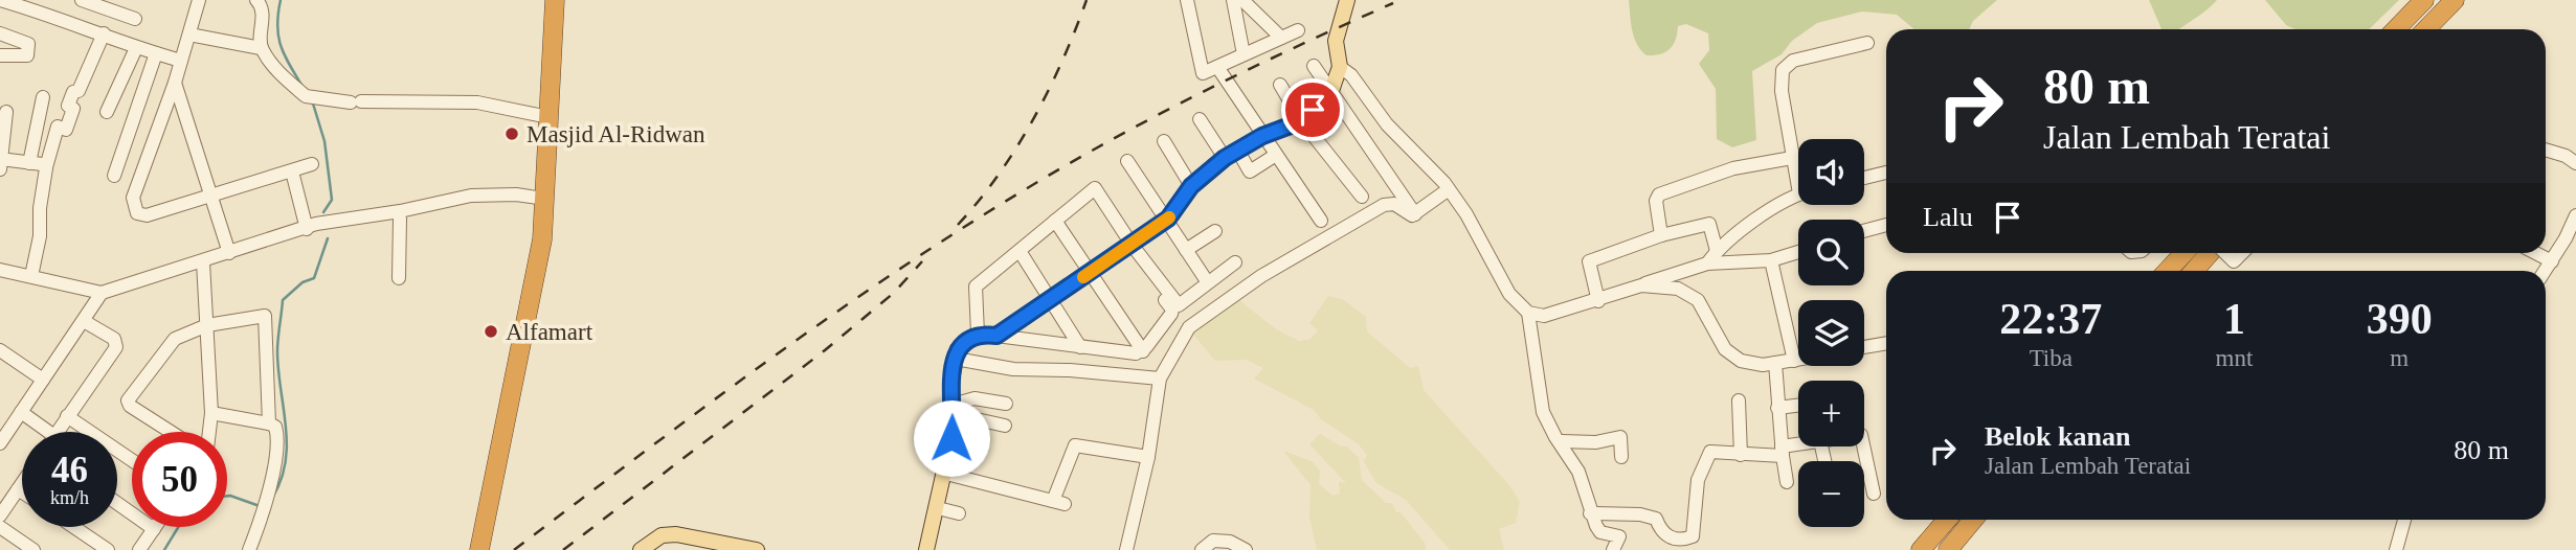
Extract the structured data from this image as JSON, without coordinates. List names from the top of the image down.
{
  "places": ["Masjid Al-Ridwan", "Alfamart"],
  "page": {
    "turn": ["80 m", "Jalan Lembah Teratai"],
    "map_buttons": ["+", "−"],
    "then": "Lalu",
    "eta": [
      "22:37",
      "Tiba",
      "1",
      "mnt",
      "390",
      "m"
    ],
    "list": [
      {
        "name": "Belok kanan",
        "note": "Jalan Lembah Teratai",
        "value": "80 m"
      }
    ],
    "speed": "46 km/h",
    "limit": "50"
  }
}
